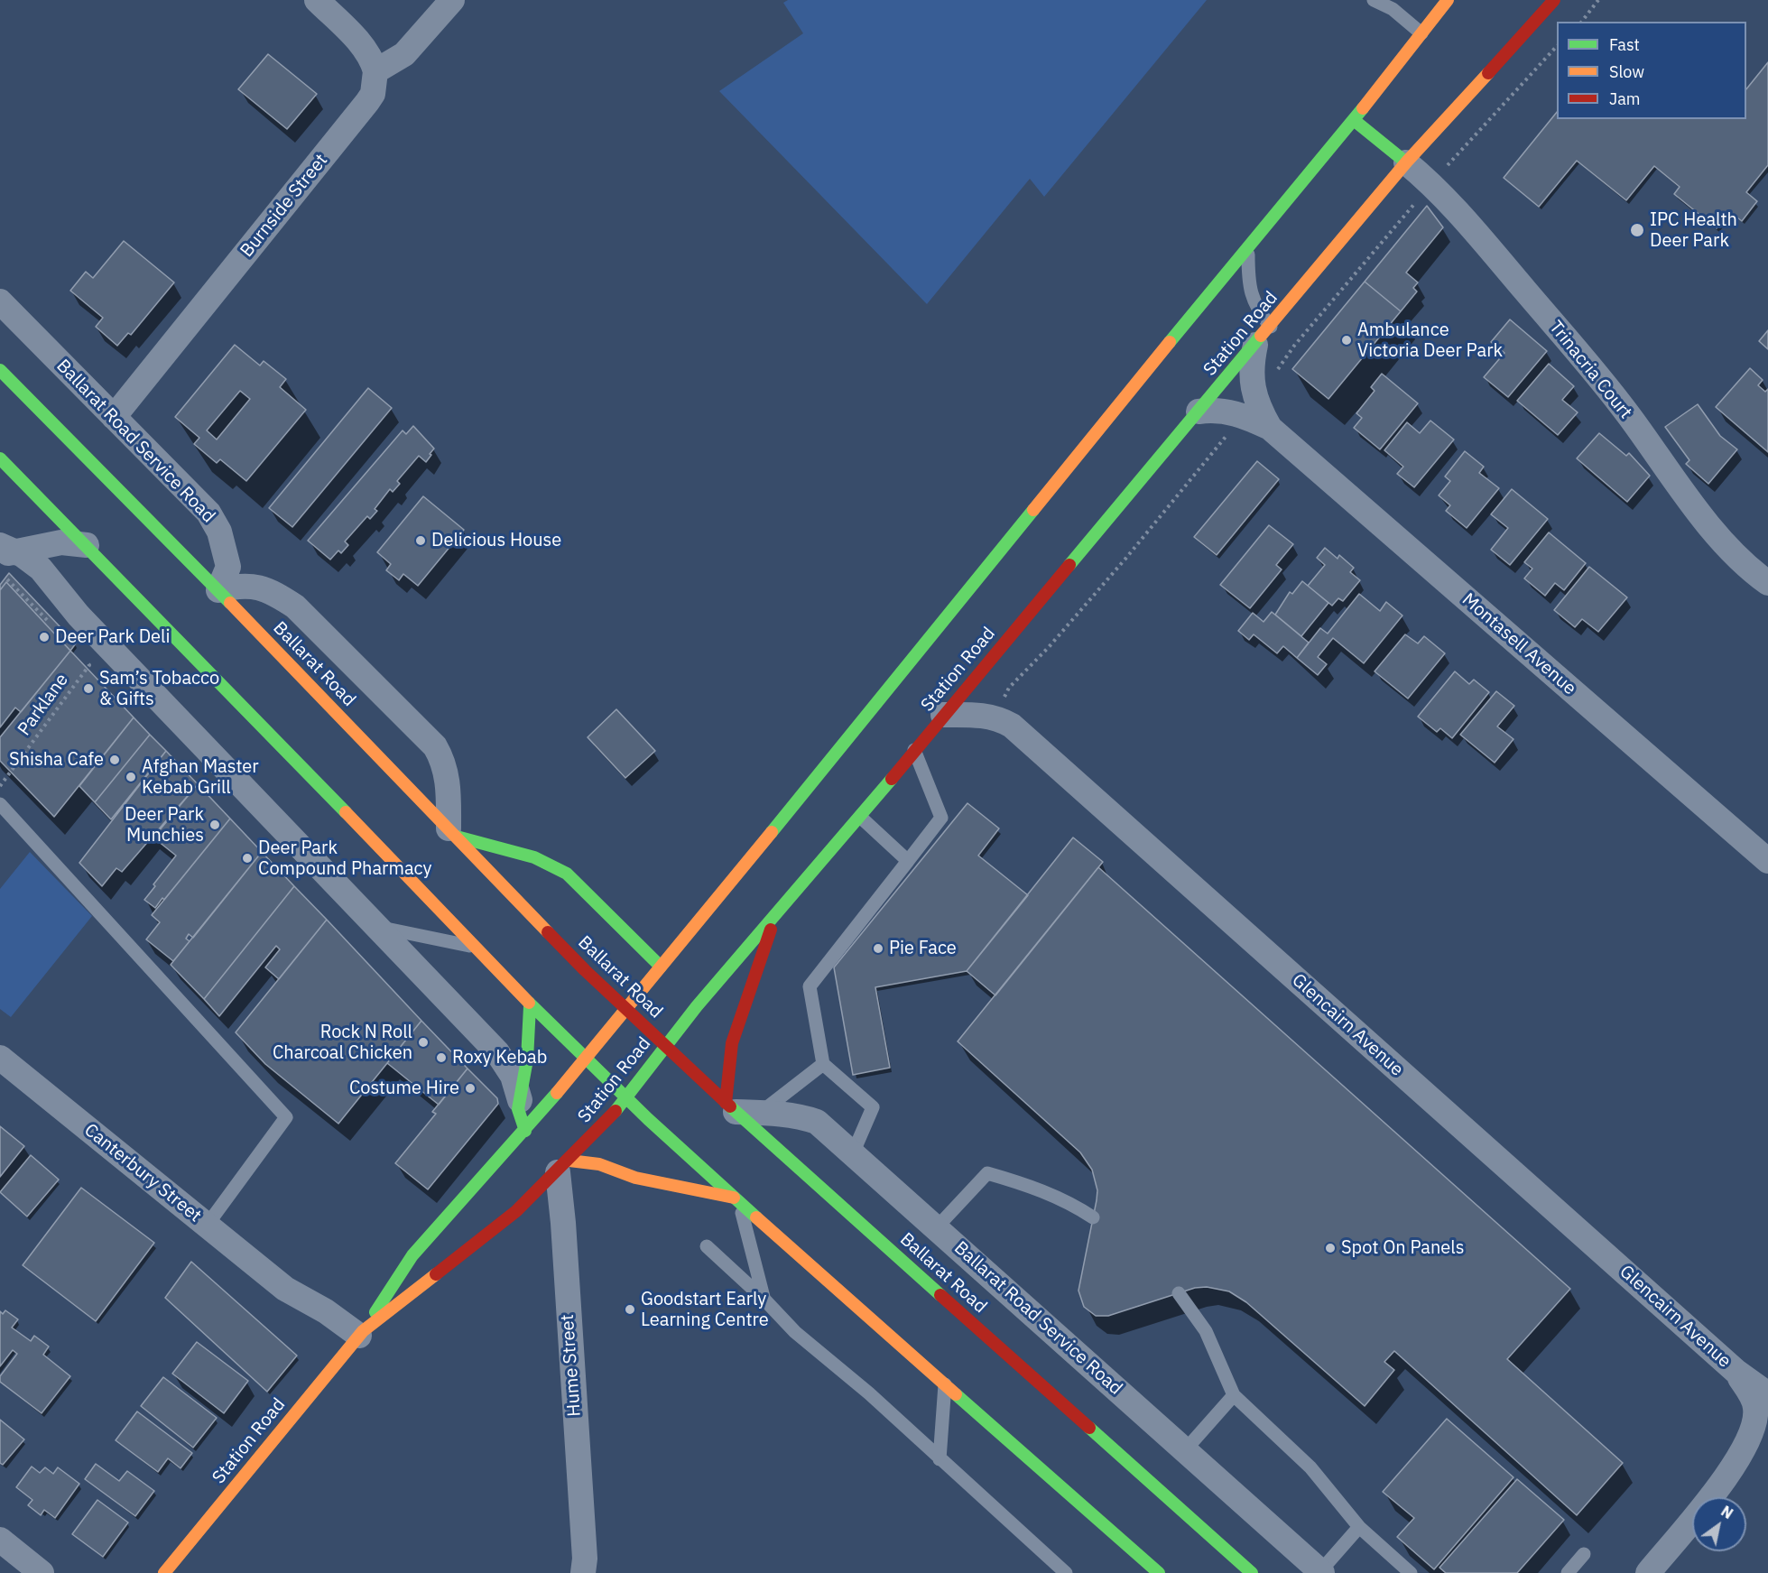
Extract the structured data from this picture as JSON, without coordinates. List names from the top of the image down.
{
  "streets": {
    "main road": ["Station Road", "Ballarat Road"],
    "street": [
      "Burnside Street",
      "Trinacria Court",
      "Ballarat Road Service Road",
      "Montasell Avenue",
      "Glencairn Avenue",
      "Canterbury Street",
      "Hume Street"
    ],
    "path": ["Parklane"]
  },
  "crossings": [
    ["Burnside Street", "Ballarat Road Service Road"],
    ["Station Road", "Trinacria Court"],
    ["Station Road", "Montasell Avenue"],
    ["Station Road", "Ballarat Road"],
    ["Station Road", "Glencairn Avenue"],
    ["Station Road", "Canterbury Street"],
    ["Station Road", "Hume Street"],
    ["Ballarat Road Service Road", "Ballarat Road"]
  ],
  "places": [
    "IPC Health Deer Park",
    "Ambulance Victoria Deer Park",
    "Delicious House",
    "Deer Park Deli",
    "Sam’s Tobacco & Gifts",
    "Shisha Cafe",
    "Afghan Master Kebab Grill",
    "Deer Park Munchies",
    "Deer Park Compound Pharmacy",
    "Pie Face",
    "Rock N Roll Charcoal Chicken",
    "Roxy Kebab",
    "Costume Hire",
    "Spot On Panels",
    "Goodstart Early Learning Centre"
  ],
  "legend": ["Fast", "Slow", "Jam"],
  "north": "top right"
}
